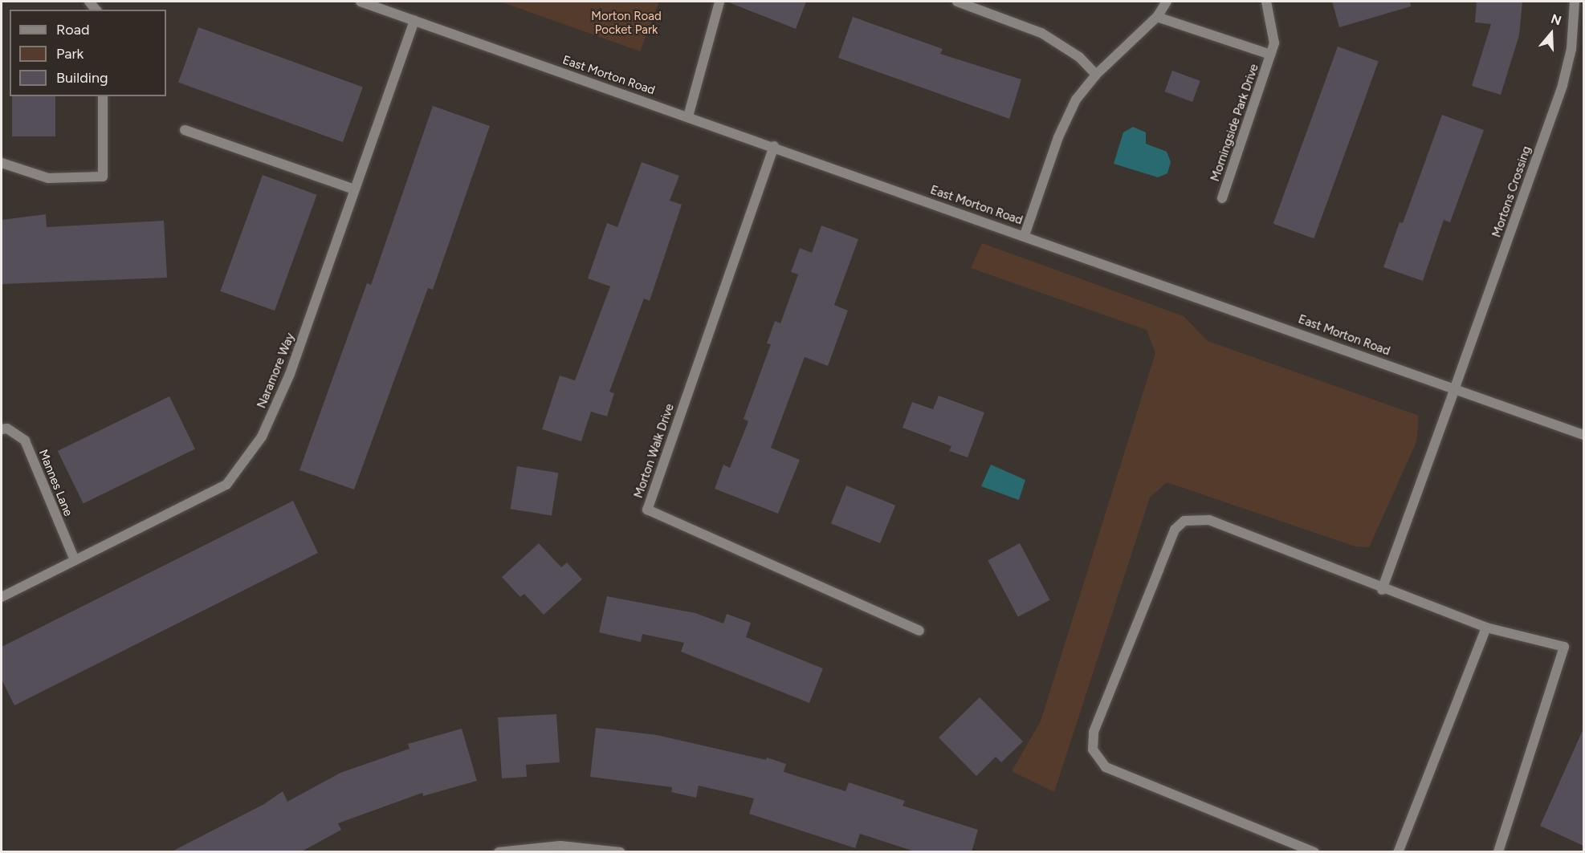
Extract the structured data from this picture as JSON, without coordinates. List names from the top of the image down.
{
  "streets": {
    "street": [
      "East Morton Road",
      "Morningside Park Drive",
      "Mortons Crossing",
      "Naramore Way",
      "Morton Walk Drive",
      "Mannes Lane"
    ]
  },
  "crossings": [
    ["East Morton Road", "Mortons Crossing"],
    ["East Morton Road", "Naramore Way"],
    ["East Morton Road", "Morton Walk Drive"],
    ["Naramore Way", "Mannes Lane"]
  ],
  "parks": ["Morton Road Pocket Park"],
  "legend": ["Road", "Park", "Building"],
  "north": "top"
}
